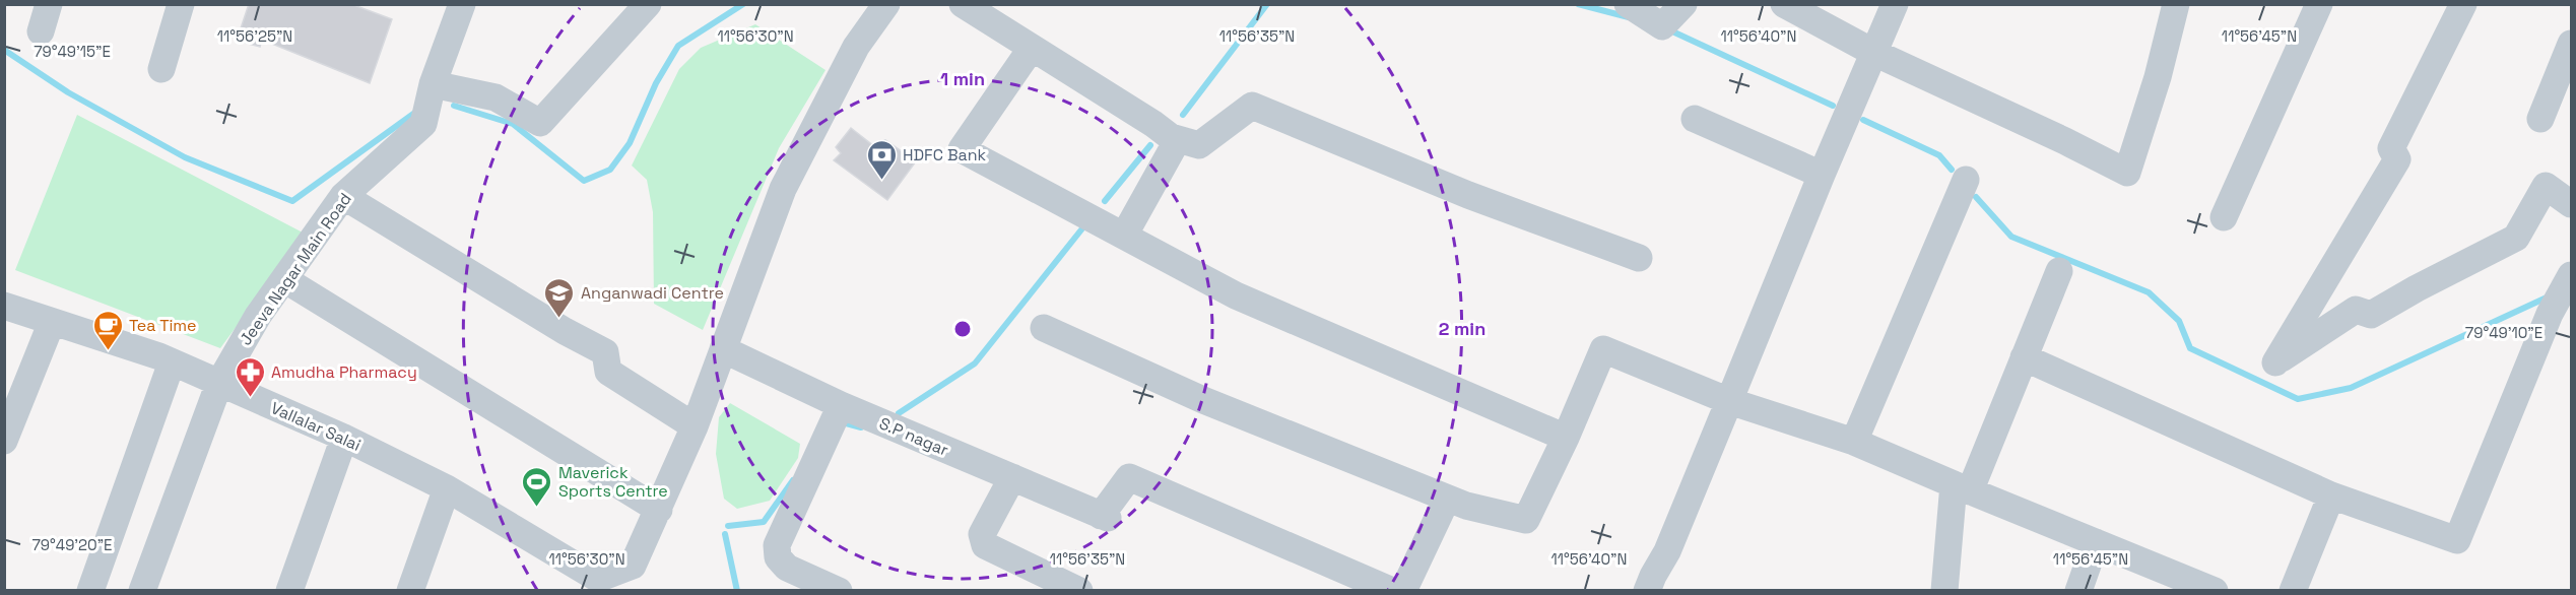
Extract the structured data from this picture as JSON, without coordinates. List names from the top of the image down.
{
  "streets": {
    "street": ["Jeeva Nagar Main Road", "Vallalar Salai", "S.P nagar"]
  },
  "crossings": [
    ["Jeeva Nagar Main Road", "Vallalar Salai"]
  ],
  "places": {
    "bank": ["HDFC Bank"],
    "school or university": ["Anganwadi Centre"],
    "cafe": ["Tea Time"],
    "pharmacy": ["Amudha Pharmacy"],
    "sports": ["Maverick Sports Centre"]
  },
  "coordinates": [
    "11°56'25\"N",
    "11°56'30\"N",
    "11°56'35\"N",
    "11°56'40\"N",
    "11°56'45\"N",
    "79°49'15\"E",
    "79°49'10\"E",
    "79°49'20\"E"
  ],
  "rings": ["1 min", "2 min"]
}
